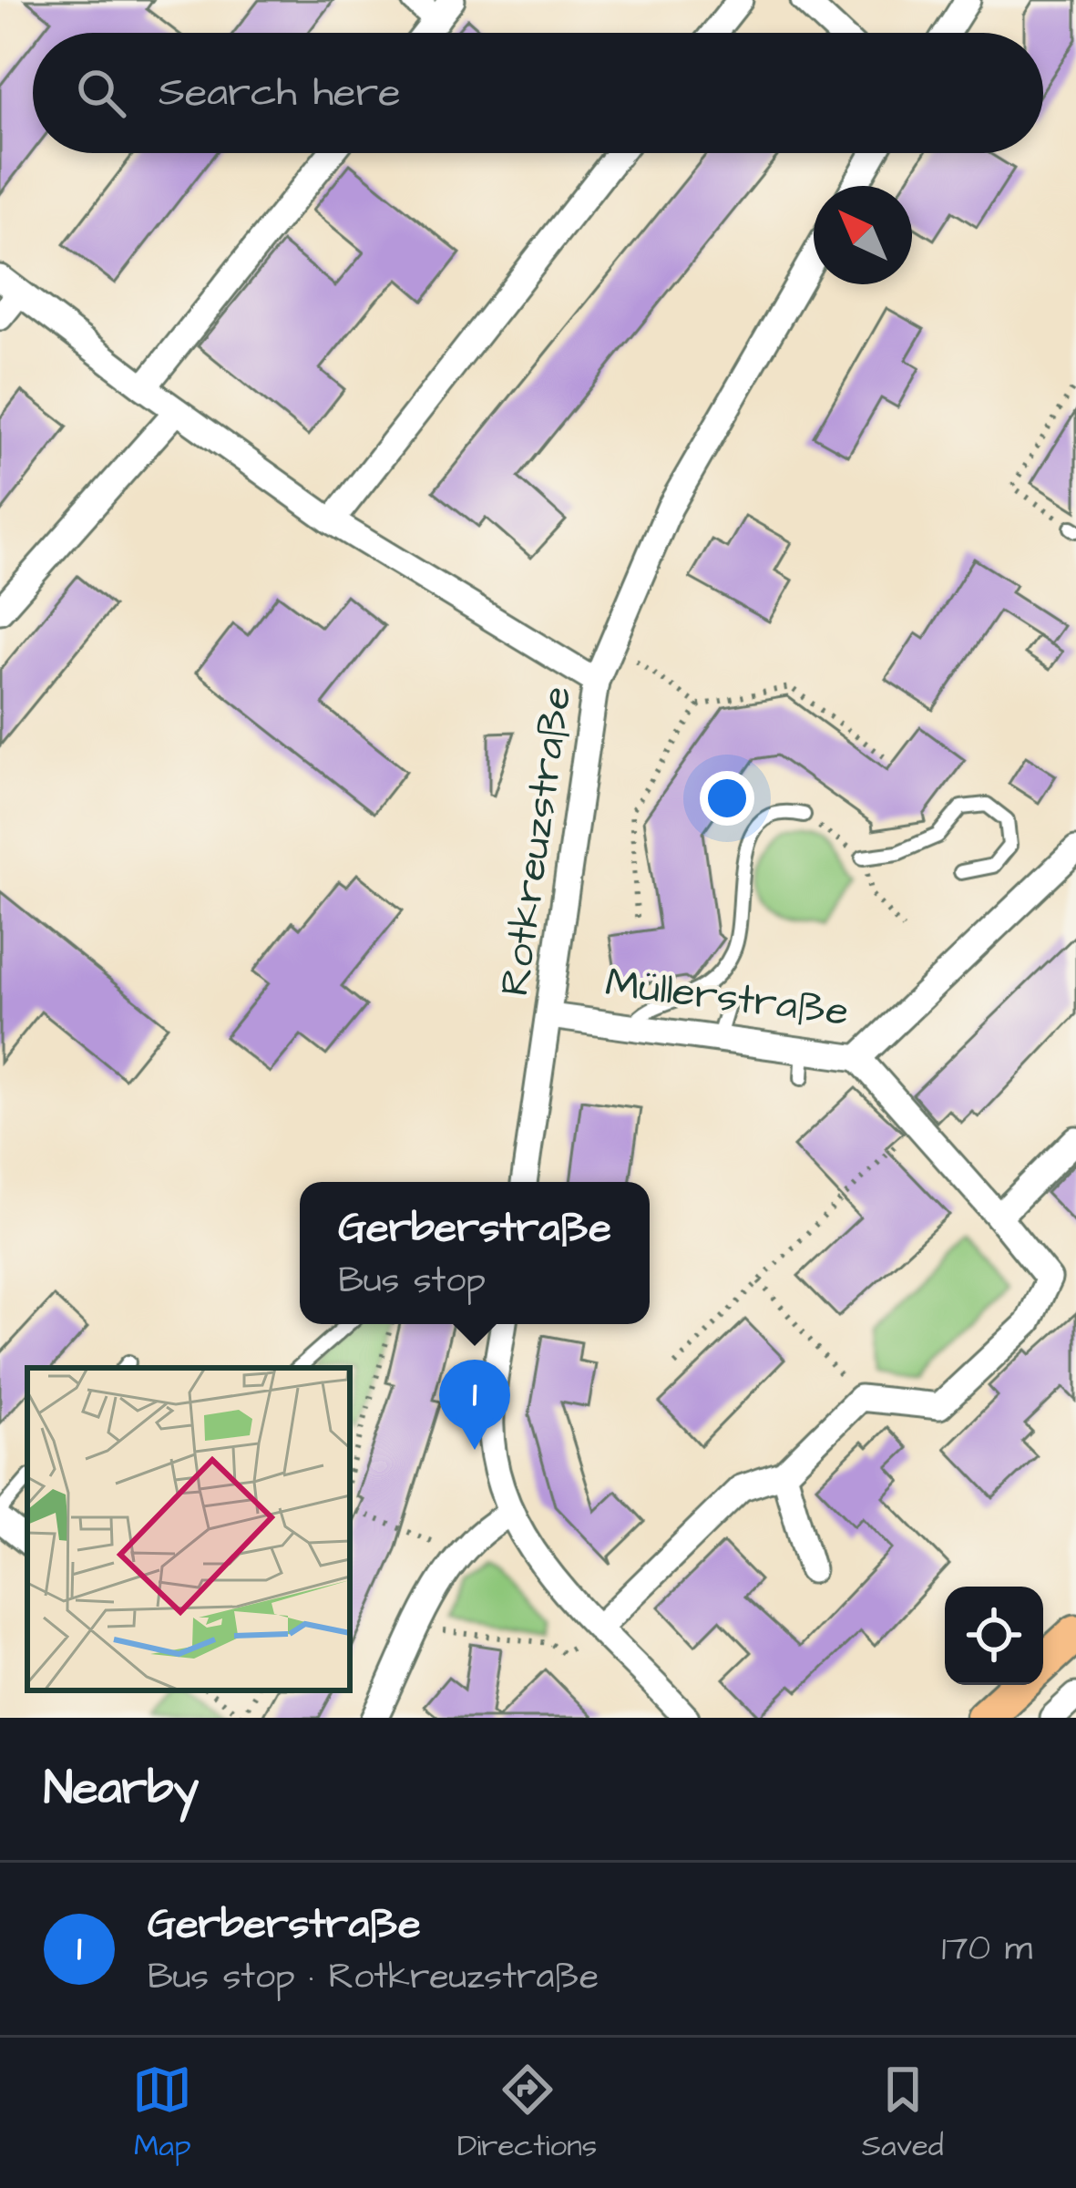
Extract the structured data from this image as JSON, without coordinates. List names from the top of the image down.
{
  "streets": {
    "street": ["Rotkreuzstraße", "Müllerstraße"]
  },
  "crossings": [
    ["Rotkreuzstraße", "Müllerstraße"]
  ],
  "north": "top left",
  "page": {
    "search": "Search here",
    "popup": ["Gerberstraße", "Bus stop"],
    "pins": "1",
    "heading": "Nearby",
    "list": [
      {
        "mark": "1",
        "name": "Gerberstraße",
        "note": "Bus stop · Rotkreuzstraße",
        "value": "170 m"
      }
    ],
    "nav": ["Map", "Directions", "Saved"]
  }
}
